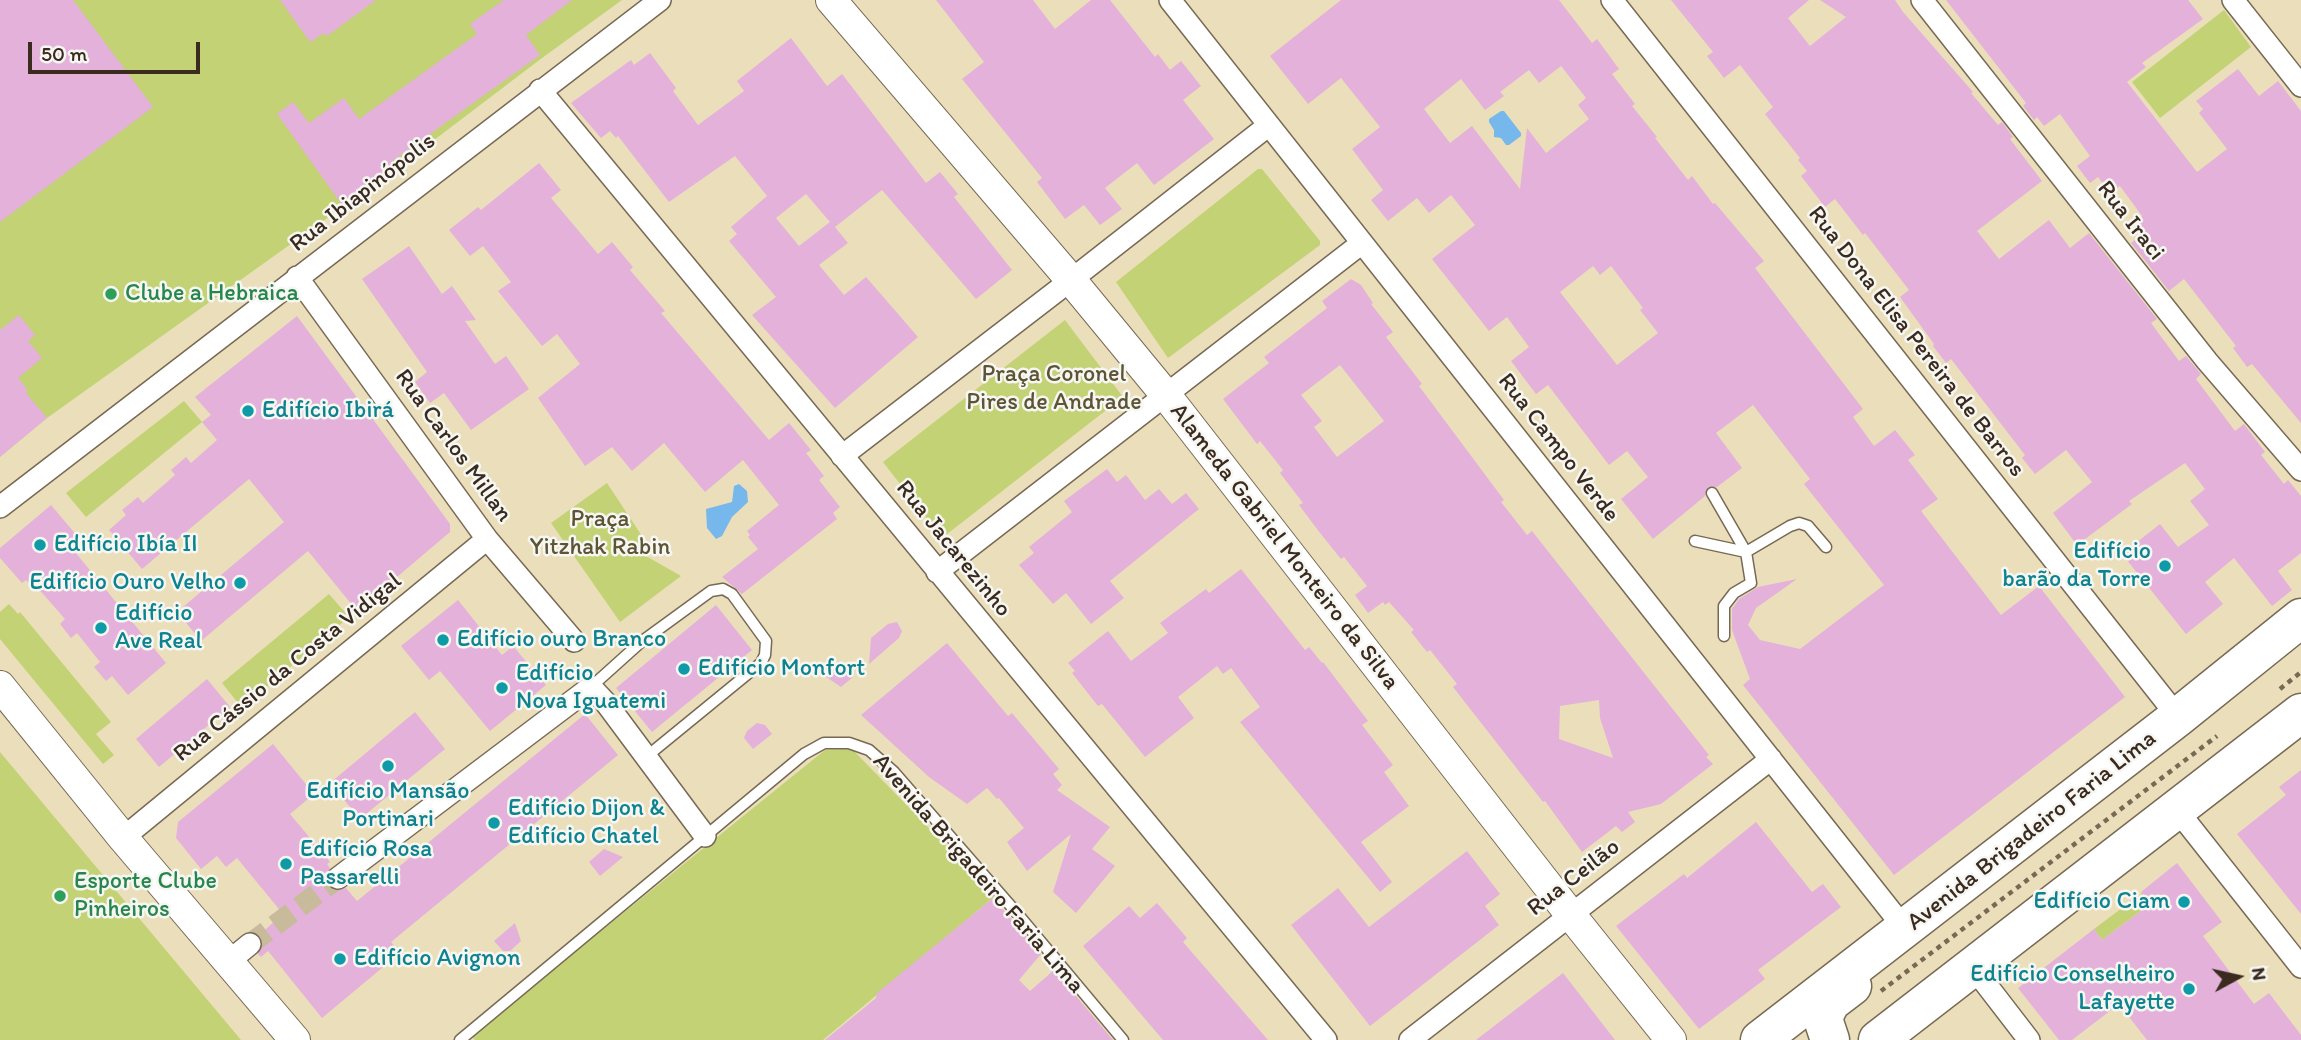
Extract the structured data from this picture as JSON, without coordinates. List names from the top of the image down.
{
  "streets": {
    "highway": ["Avenida Brigadeiro Faria Lima"],
    "street": [
      "Rua Ibiapinópolis",
      "Rua Iraci",
      "Rua Dona Elisa Pereira de Barros",
      "Rua Carlos Millan",
      "Rua Campo Verde",
      "Alameda Gabriel Monteiro da Silva",
      "Rua Jacarezinho",
      "Rua Cássio da Costa Vidigal",
      "Rua Ceilão"
    ]
  },
  "crossings": [
    ["Rua Ibiapinópolis", "Rua Carlos Millan"],
    ["Rua Ibiapinópolis", "Rua Jacarezinho"],
    ["Rua Dona Elisa Pereira de Barros", "Avenida Brigadeiro Faria Lima"],
    ["Rua Carlos Millan", "Rua Cássio da Costa Vidigal"],
    ["Rua Campo Verde", "Avenida Brigadeiro Faria Lima"],
    ["Rua Campo Verde", "Rua Ceilão"],
    ["Alameda Gabriel Monteiro da Silva", "Rua Ceilão"]
  ],
  "parks": ["Praça Coronel Pires de Andrade", "Praça Yitzhak Rabin"],
  "places": [
    "Clube a Hebraica",
    "Edifício Ibirá",
    "Edifício Ibía II",
    "Edifício barão da Torre",
    "Edifício Ouro Velho",
    "Edifício Ave Real",
    "Edifício ouro Branco",
    "Edifício Monfort",
    "Edifício Nova Iguatemi",
    "Edifício Mansão Portinari",
    "Edifício Dijon & Edifício Chatel",
    "Edifício Rosa Passarelli",
    "Esporte Clube Pinheiros",
    "Edifício Ciam",
    "Edifício Avignon",
    "Edifício Conselheiro Lafayette"
  ],
  "scale_bar": "50 m",
  "north": "right"
}
